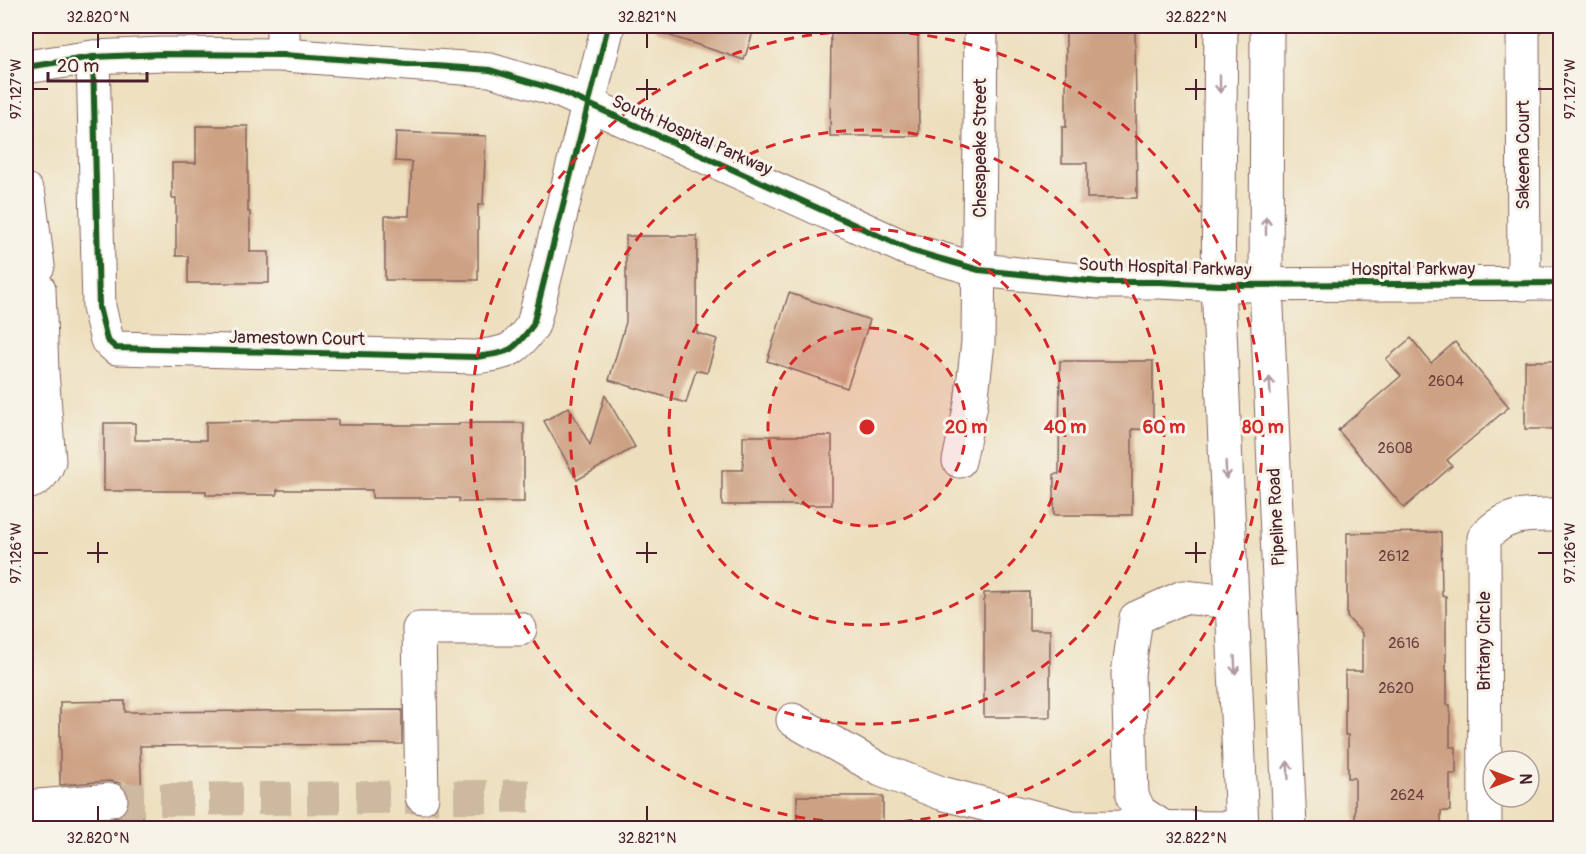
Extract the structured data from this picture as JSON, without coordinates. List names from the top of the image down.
{
  "streets": {
    "street": [
      "South Hospital Parkway",
      "Chesapeake Street",
      "Sakeena Court",
      "Hospital Parkway",
      "Jamestown Court",
      "Pipeline Road",
      "Britany Circle"
    ]
  },
  "crossings": [
    ["South Hospital Parkway", "Chesapeake Street"],
    ["South Hospital Parkway", "Hospital Parkway"],
    ["South Hospital Parkway", "Jamestown Court"],
    ["South Hospital Parkway", "Pipeline Road"],
    ["Sakeena Court", "Hospital Parkway"],
    ["Hospital Parkway", "Pipeline Road"]
  ],
  "house_numbers": [
    "2604",
    "2608",
    "2612",
    "2616",
    "2620",
    "2624"
  ],
  "scale_bar": "20 m",
  "north": "right",
  "coordinates": [
    "32.820°N",
    "32.821°N",
    "32.822°N",
    "97.127°W",
    "97.126°W"
  ],
  "rings": [
    "20 m",
    "40 m",
    "60 m",
    "80 m"
  ]
}
